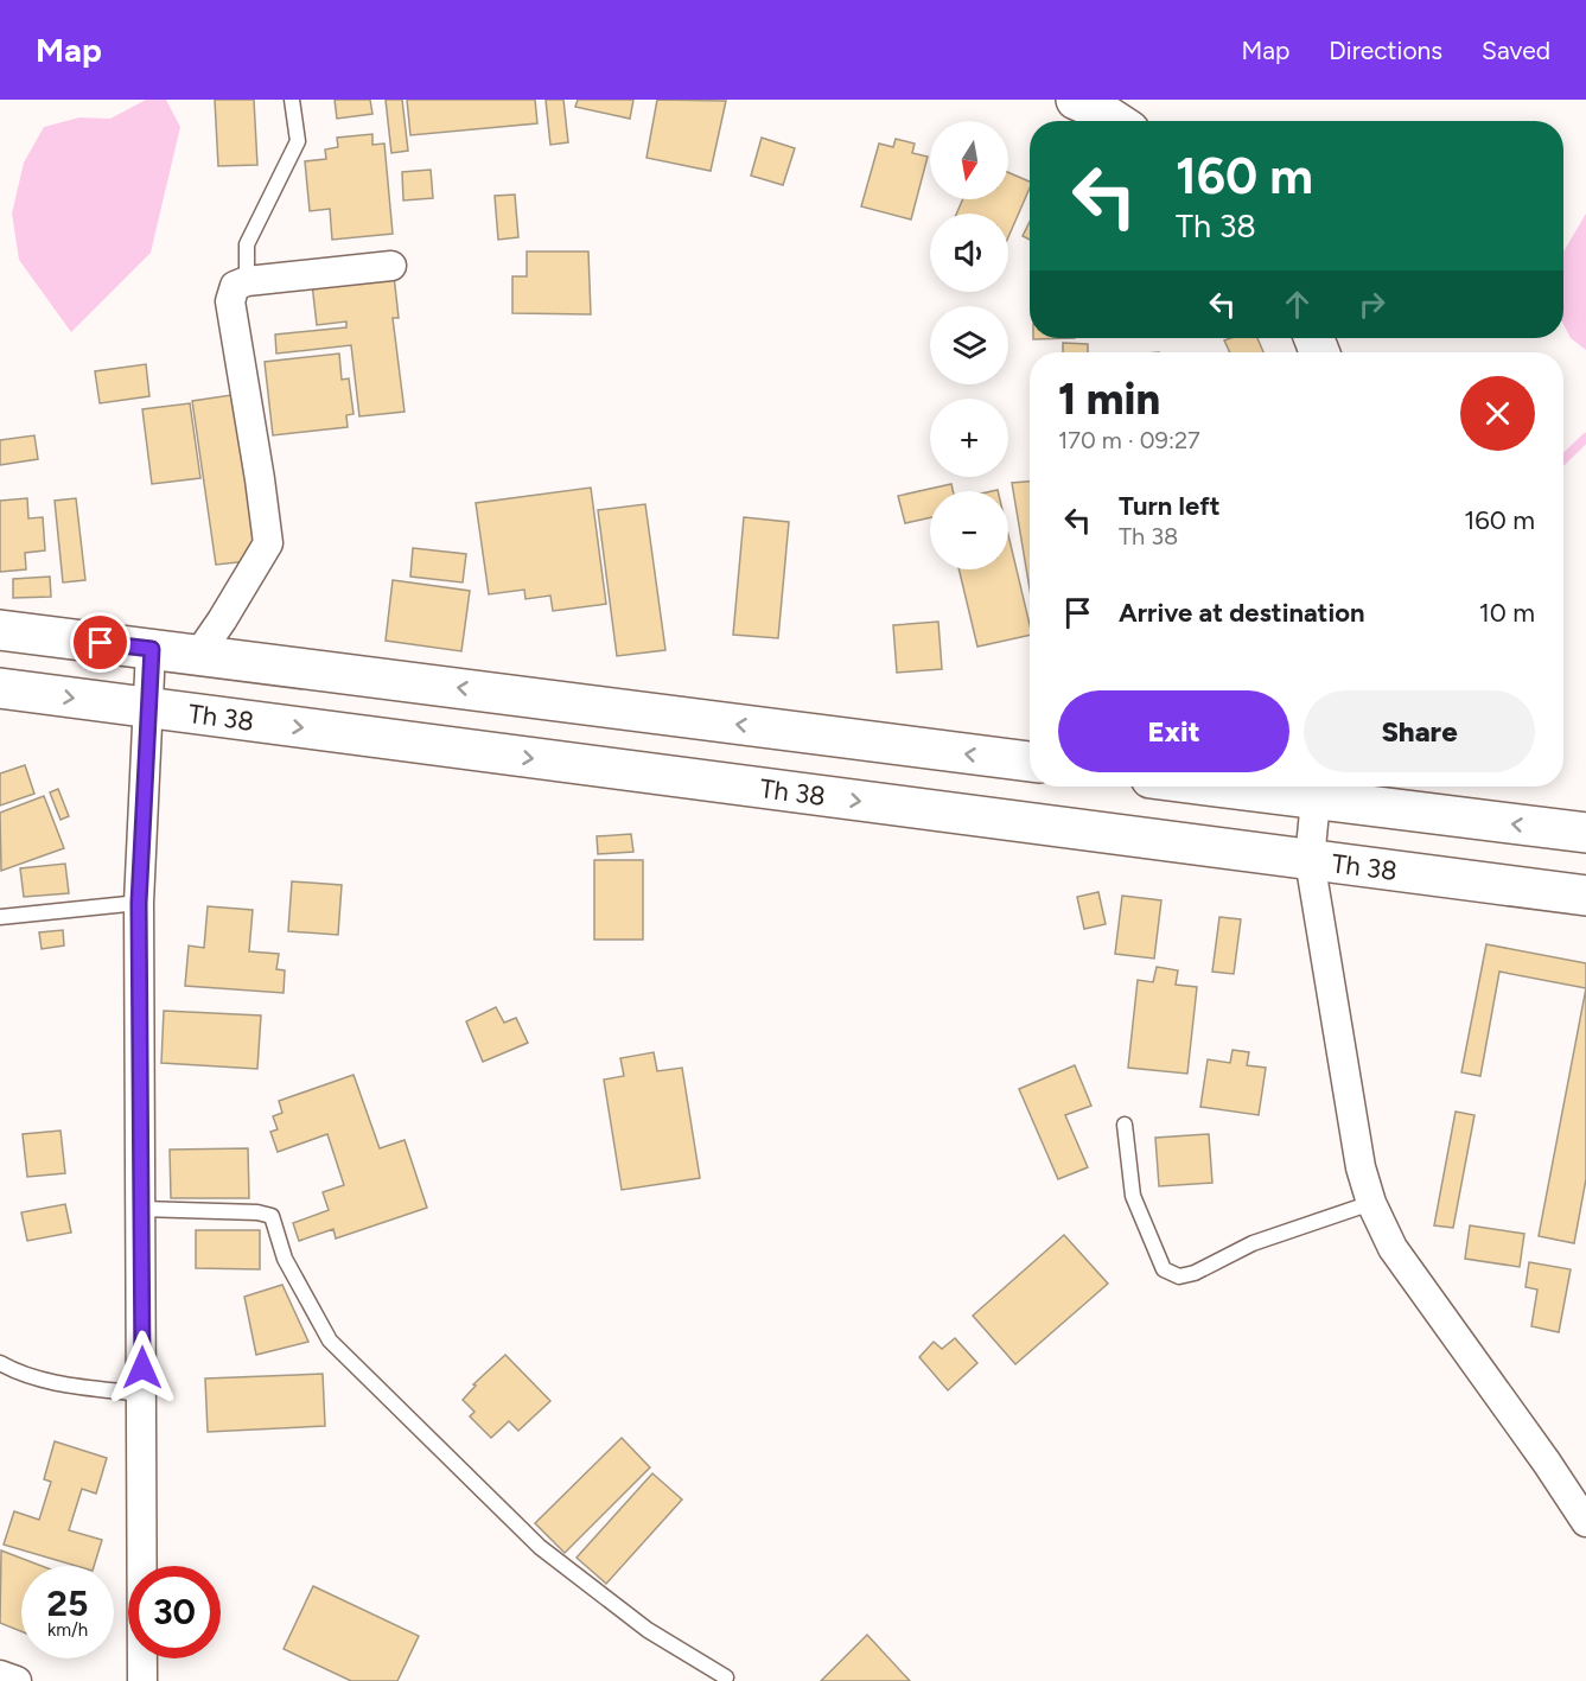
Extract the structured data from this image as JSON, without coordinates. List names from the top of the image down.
{
  "streets": {
    "street": ["Th 38"]
  },
  "north": "bottom",
  "page": {
    "header": "Map",
    "nav": ["Map", "Directions", "Saved"],
    "map_buttons": ["+", "−"],
    "turn": ["160 m", "Th 38"],
    "heading": ["1 min", "170 m · 09:27"],
    "list": [
      {
        "name": "Turn left",
        "note": "Th 38",
        "value": "160 m"
      },
      {
        "name": "Arrive at destination",
        "value": "10 m"
      }
    ],
    "buttons": ["Exit", "Share"],
    "speed": "25 km/h",
    "limit": "30"
  }
}
